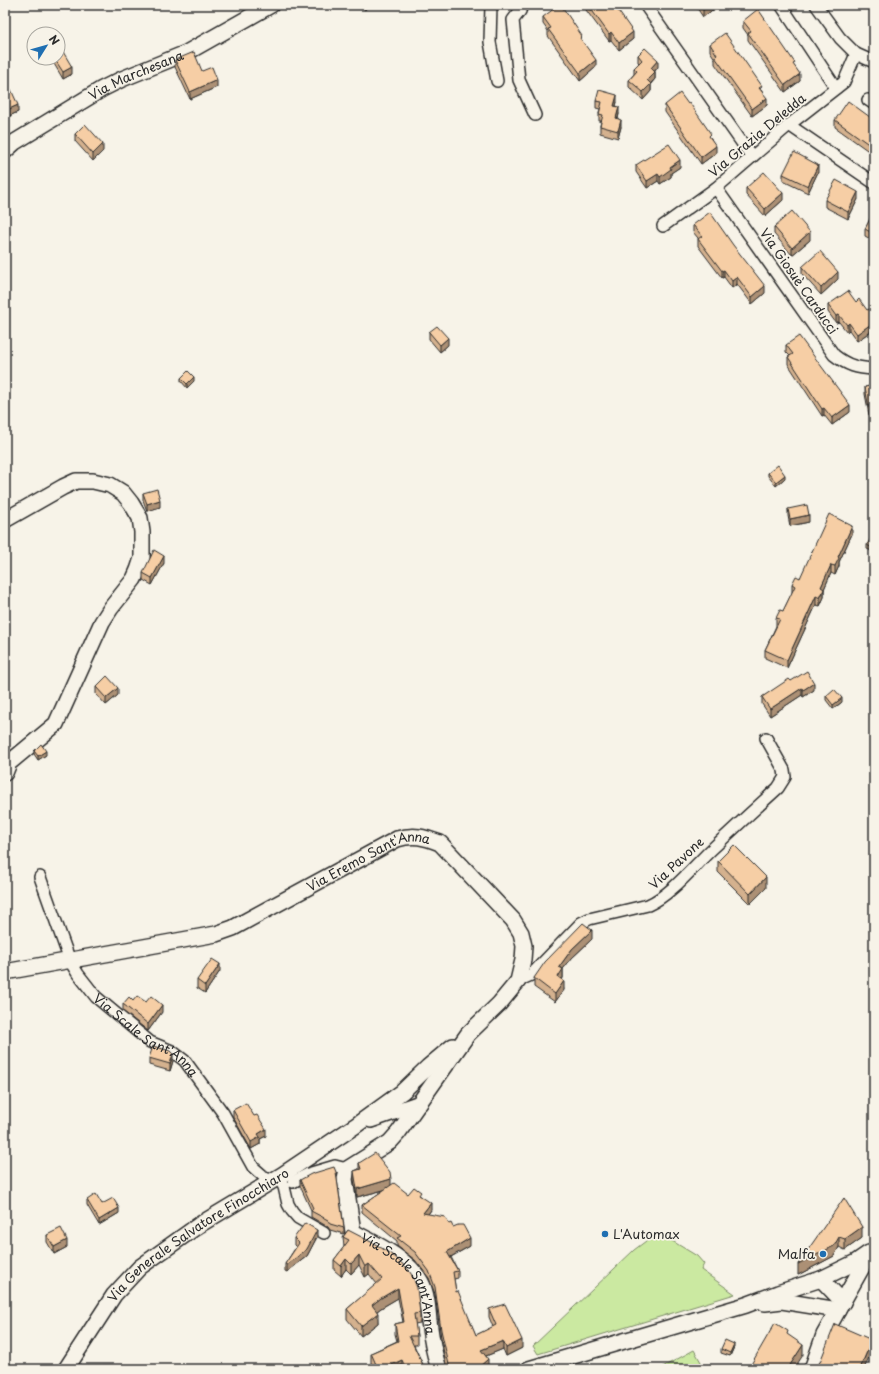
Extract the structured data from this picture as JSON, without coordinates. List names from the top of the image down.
{
  "streets": {
    "street": [
      "Via Marchesana",
      "Via Grazia Deledda",
      "Via Giosuè Carducci",
      "Via Pavone",
      "Via Eremo Sant'Anna",
      "Via Scale Sant'Anna",
      "Via Generale Salvatore Finocchiaro"
    ]
  },
  "crossings": [
    ["Via Grazia Deledda", "Via Giosuè Carducci"],
    ["Via Pavone", "Via Eremo Sant'Anna"],
    ["Via Eremo Sant'Anna", "Via Scale Sant'Anna"],
    ["Via Scale Sant'Anna", "Via Generale Salvatore Finocchiaro"]
  ],
  "places": ["L'Automax", "Malfa"],
  "north": "top right"
}
